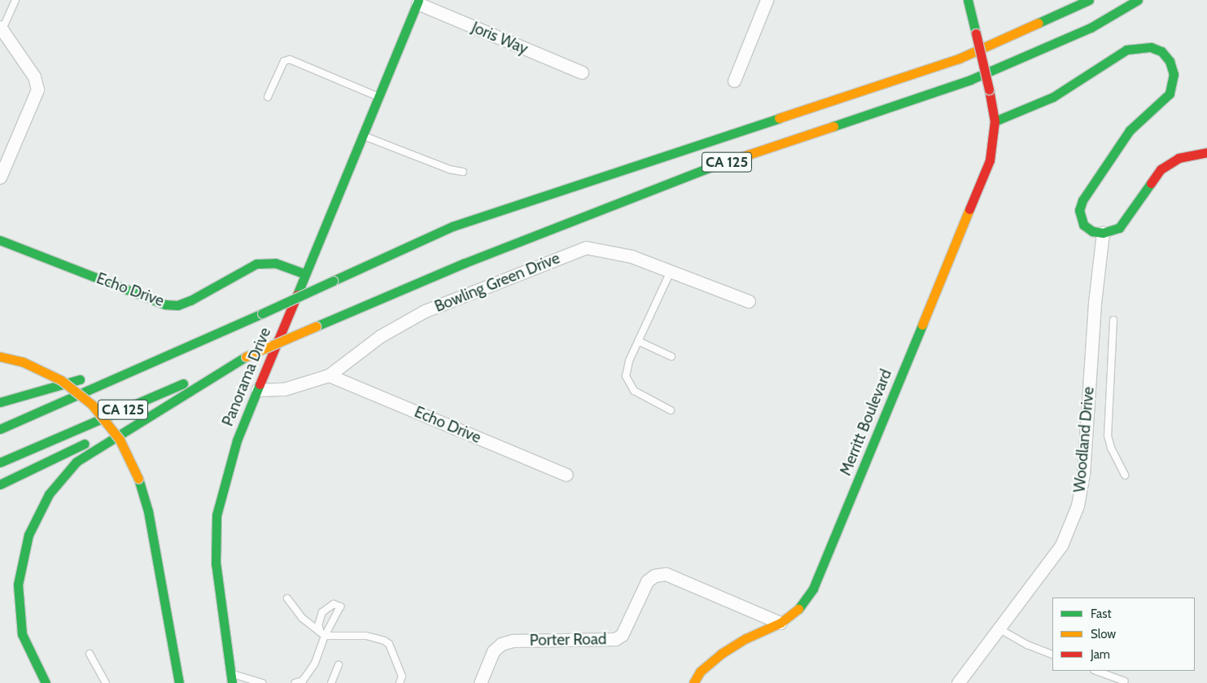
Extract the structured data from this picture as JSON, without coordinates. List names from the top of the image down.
{
  "streets": {
    "main road": [
      "CA 125",
      "Echo Drive",
      "Panorama Drive",
      "Merritt Boulevard"
    ],
    "street": [
      "Joris Way",
      "Bowling Green Drive",
      "Woodland Drive",
      "Porter Road"
    ]
  },
  "crossings": [
    ["Joris Way", "Panorama Drive"],
    ["Bowling Green Drive", "Echo Drive"],
    ["Bowling Green Drive", "Panorama Drive"],
    ["Echo Drive", "Panorama Drive"],
    ["Merritt Boulevard", "Porter Road"]
  ],
  "legend": ["Fast", "Slow", "Jam"]
}
